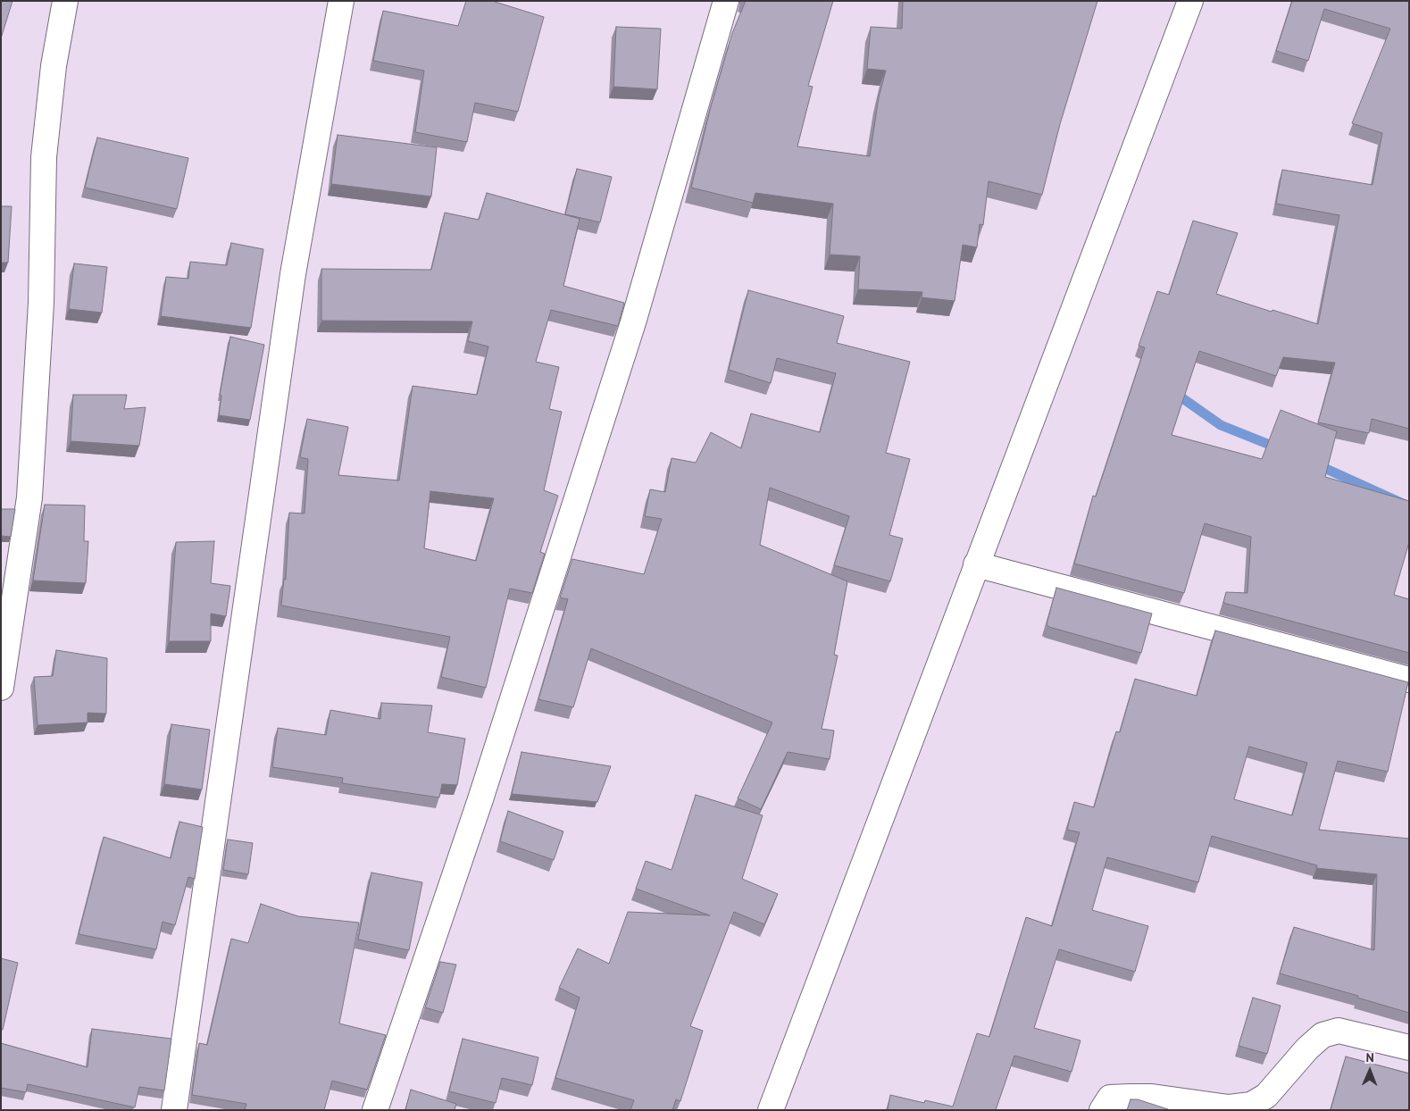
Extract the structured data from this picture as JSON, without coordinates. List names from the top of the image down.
{
  "north": "top"
}
